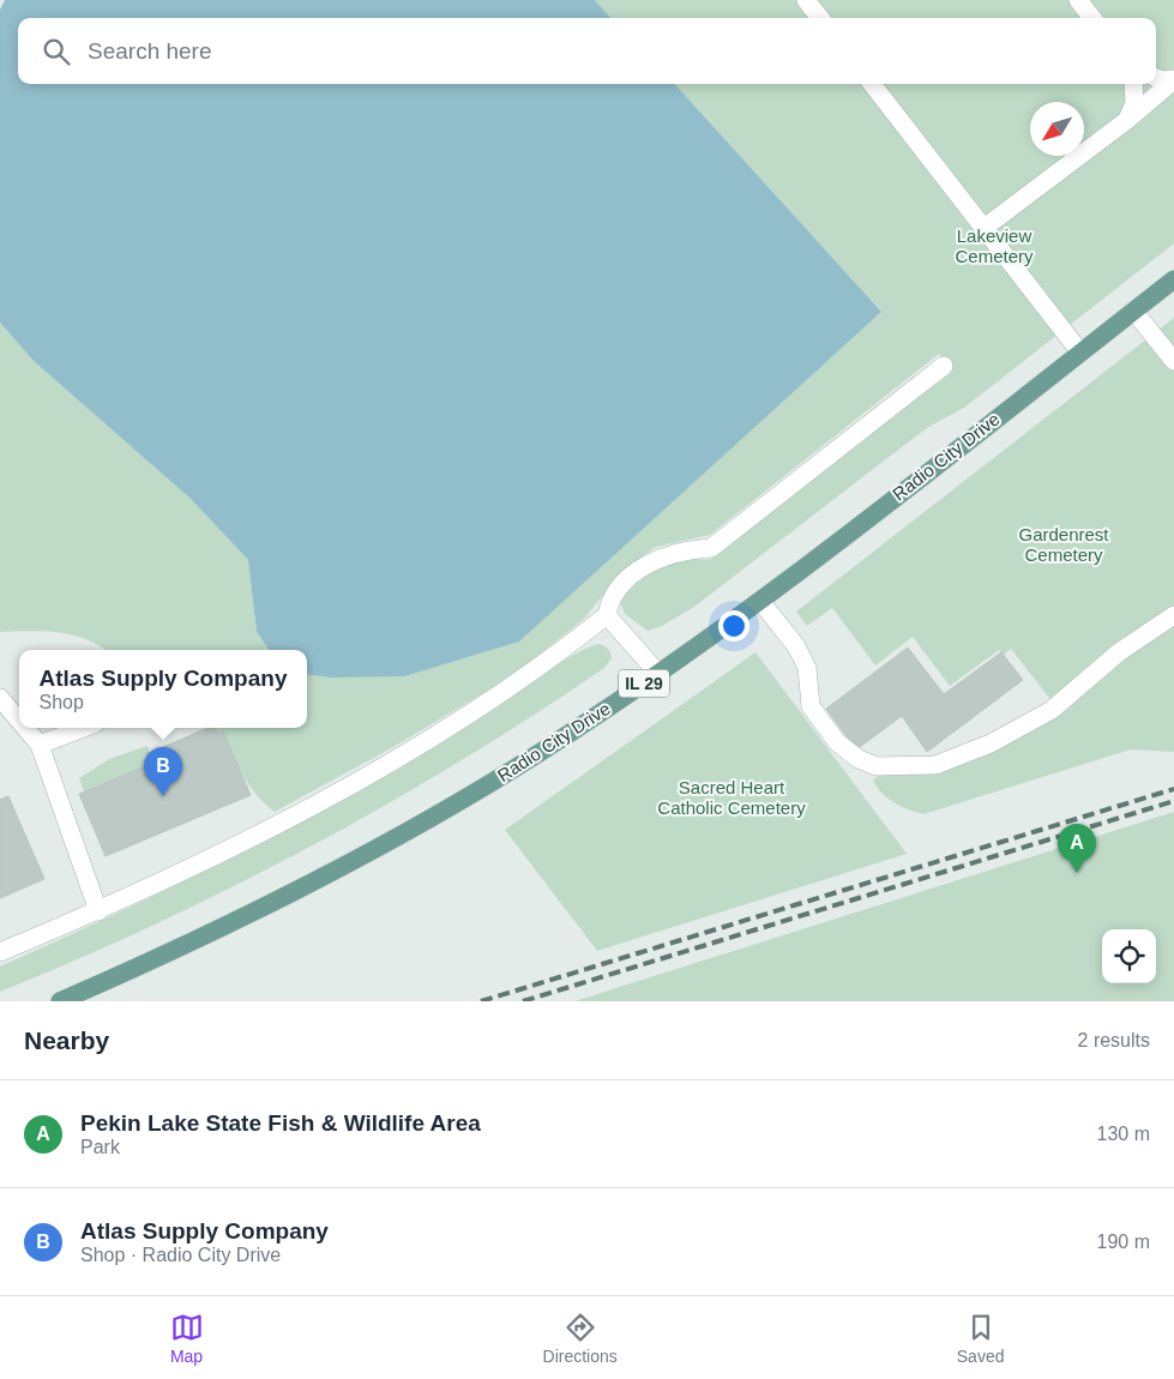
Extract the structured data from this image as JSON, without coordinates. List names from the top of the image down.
{
  "streets": {
    "main road": ["Radio City Drive", "IL 29"]
  },
  "parks": ["Lakeview Cemetery", "Gardenrest Cemetery", "Sacred Heart Catholic Cemetery"],
  "north": "bottom left",
  "page": {
    "search": "Search here",
    "popup": ["Atlas Supply Company", "Shop"],
    "pins": ["B", "A"],
    "heading": ["Nearby", "2 results"],
    "list": [
      {
        "mark": "A",
        "name": "Pekin Lake State Fish & Wildlife Area",
        "note": "Park",
        "value": "130 m"
      },
      {
        "mark": "B",
        "name": "Atlas Supply Company",
        "note": "Shop · Radio City Drive",
        "value": "190 m"
      }
    ],
    "nav": ["Map", "Directions", "Saved"]
  }
}
